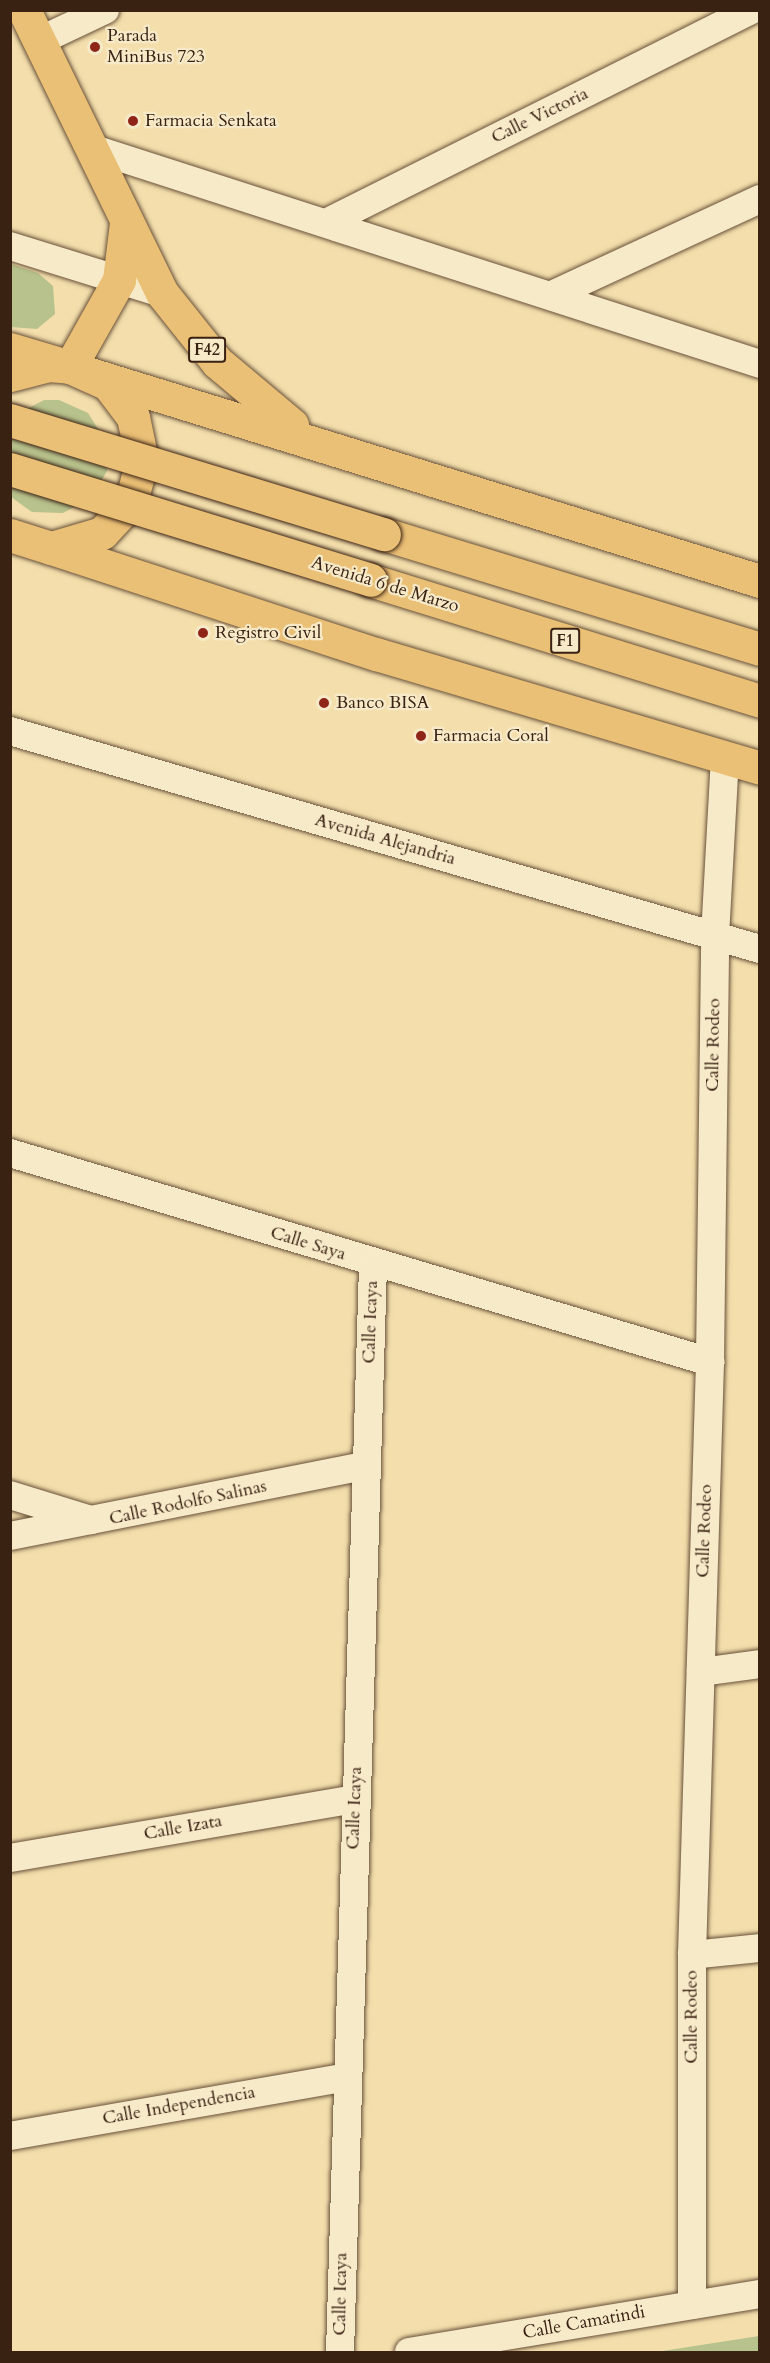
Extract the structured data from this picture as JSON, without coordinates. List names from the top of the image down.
{
  "streets": {
    "main road": ["F42", "Avenida 6 de Marzo", "F1"],
    "street": [
      "Calle Victoria",
      "Avenida Alejandria",
      "Calle Rodeo",
      "Calle Saya",
      "Calle Icaya",
      "Calle Rodolfo Salinas",
      "Calle Izata",
      "Calle Independencia",
      "Calle Camatindi"
    ]
  },
  "crossings": [
    ["Avenida Alejandria", "Calle Rodeo"],
    ["Calle Rodeo", "Calle Saya"],
    ["Calle Rodeo", "Calle Camatindi"],
    ["Calle Saya", "Calle Icaya"],
    ["Calle Icaya", "Calle Rodolfo Salinas"],
    ["Calle Icaya", "Calle Izata"],
    ["Calle Icaya", "Calle Independencia"]
  ],
  "places": [
    "Parada MiniBus 723",
    "Farmacia Senkata",
    "Registro Civil",
    "Banco BISA",
    "Farmacia Coral"
  ]
}
